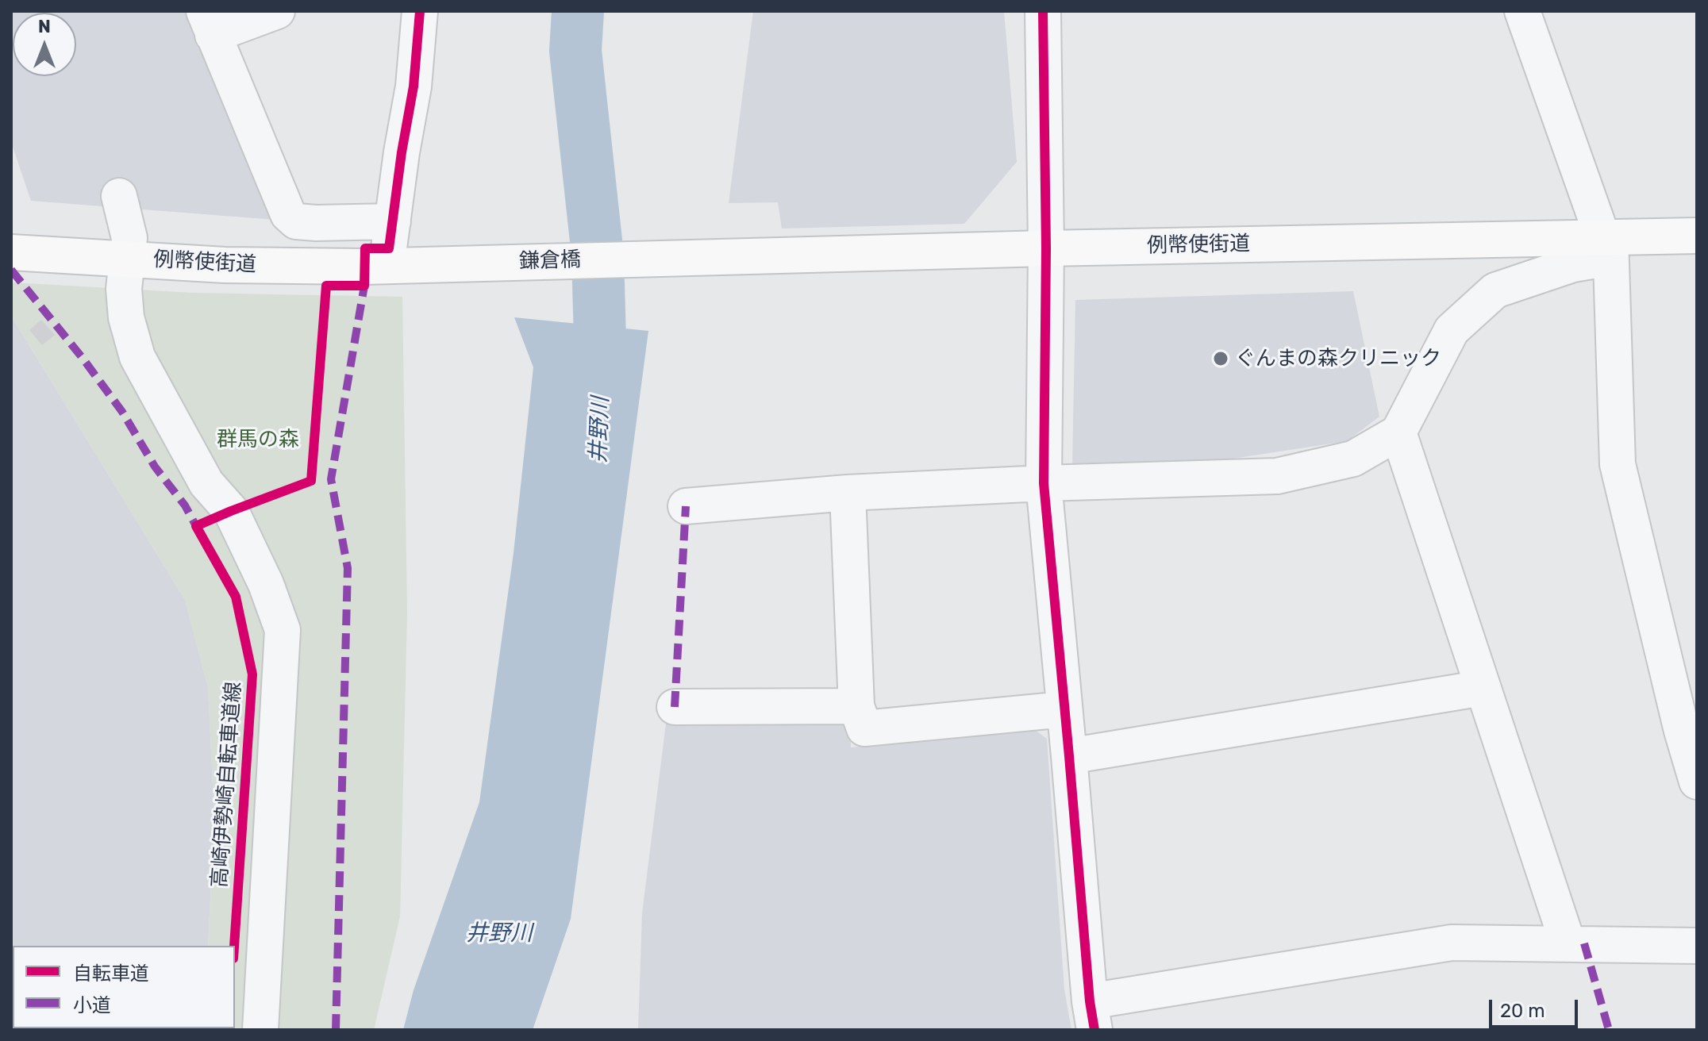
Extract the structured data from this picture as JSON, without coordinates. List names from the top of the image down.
{
  "streets": {
    "main road": ["例幣使街道", "鎌倉橋"],
    "cycle path": ["高崎伊勢崎自転車道線"]
  },
  "crossings": [
    ["例幣使街道", "鎌倉橋"]
  ],
  "water": ["井野川"],
  "parks": ["群馬の森"],
  "places": ["ぐんまの森クリニック"],
  "legend": ["自転車道", "小道"],
  "scale_bar": "20 m",
  "north": "top"
}
